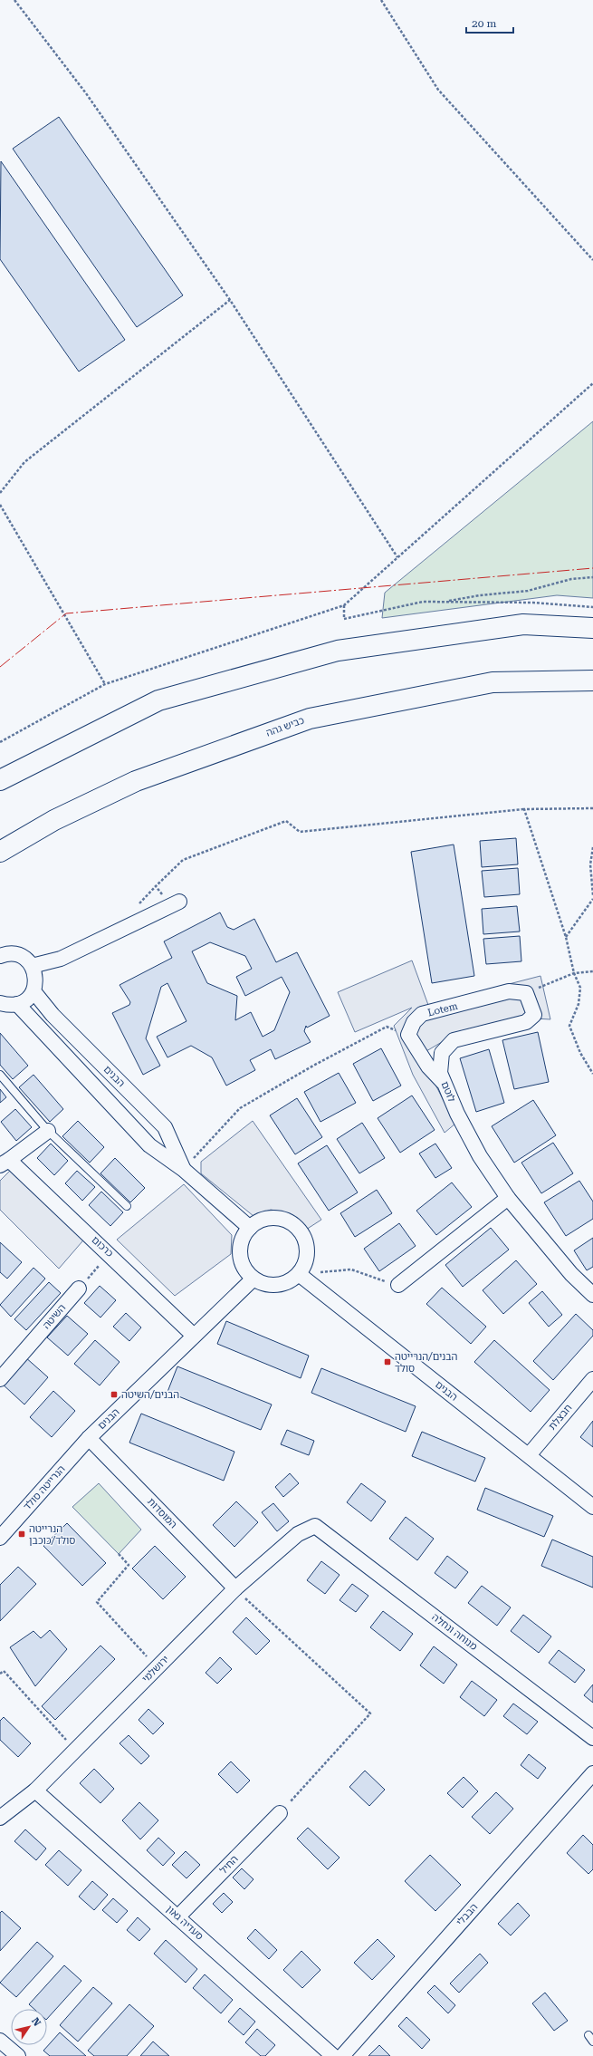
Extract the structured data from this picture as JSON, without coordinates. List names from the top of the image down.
{
  "streets": {
    "highway": ["כביש גהה"],
    "street": [
      "Lotem",
      "הבנים",
      "לוטם",
      "כרכום",
      "השיטה",
      "חבצלת",
      "הנרייטה סולד",
      "המוסדות",
      "מנוחה ונחלה",
      "ירושלמי",
      "החיל",
      "הבבלי",
      "סעדיה גאון"
    ]
  },
  "crossings": [
    ["Lotem", "לוטם"],
    ["הבנים", "כרכום"],
    ["הבנים", "חבצלת"],
    ["הבנים", "הנרייטה סולד"],
    ["הבנים", "המוסדות"],
    ["הנרייטה סולד", "המוסדות"],
    ["המוסדות", "ירושלמי"],
    ["מנוחה ונחלה", "ירושלמי"],
    ["ירושלמי", "סעדיה גאון"],
    ["החיל", "סעדיה גאון"]
  ],
  "places": {
    "transit": ["הבנים/הנרייטה סולד", "הבנים/השיטה", "הנרייטה סולד/כוכבן"]
  },
  "scale_bar": "20 m",
  "north": "top right"
}
